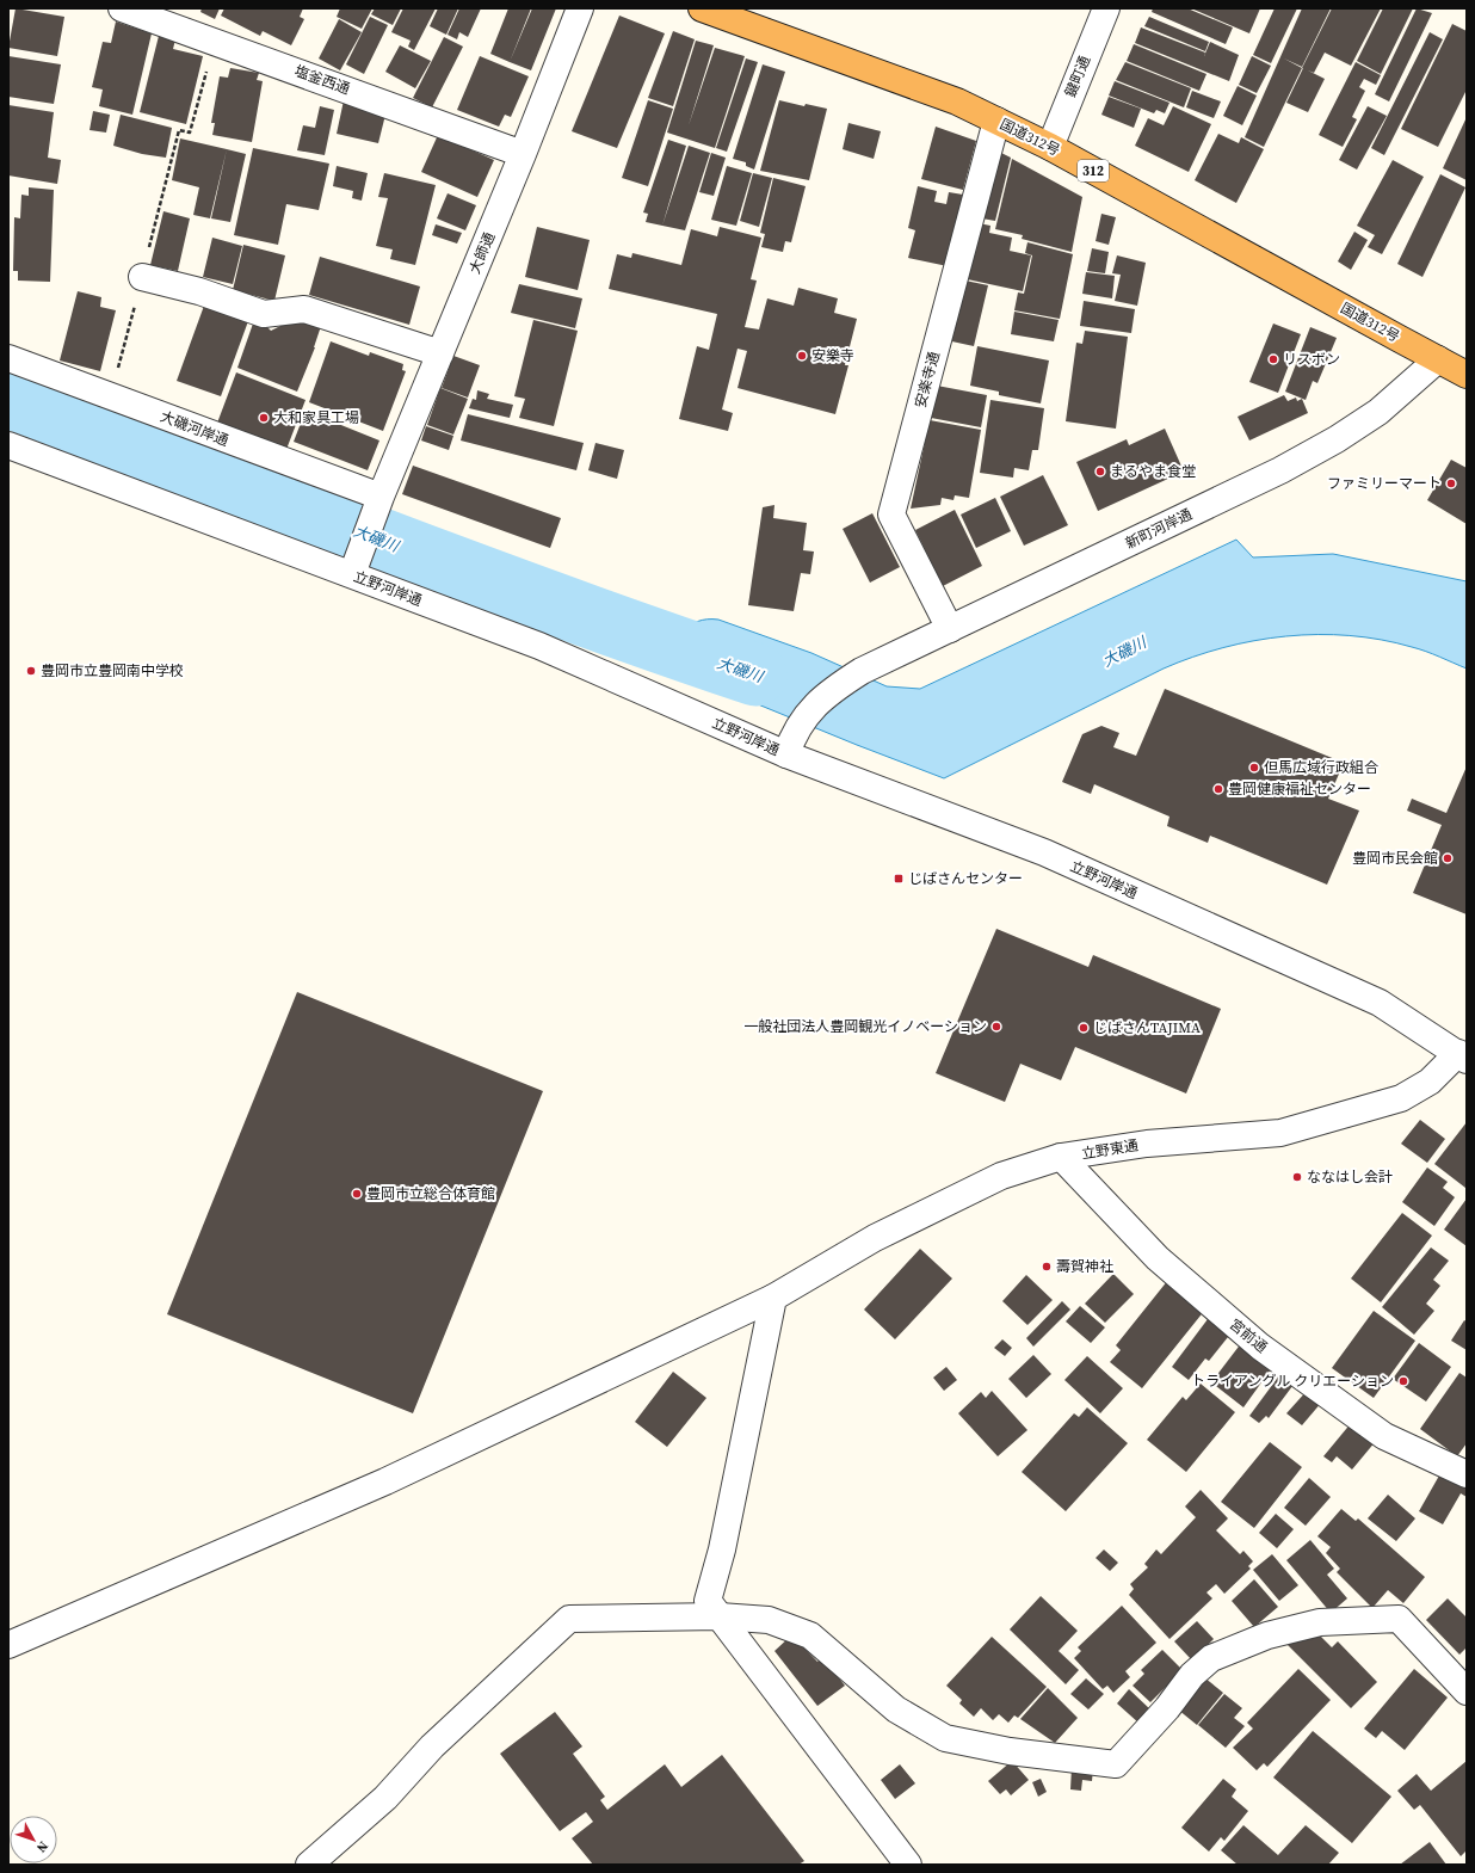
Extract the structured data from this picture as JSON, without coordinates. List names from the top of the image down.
{
  "streets": {
    "highway": ["国道312号", "312"],
    "street": [
      "鍵町通",
      "塩釜西通",
      "大師通",
      "安楽寺通",
      "大磯河岸通",
      "新町河岸通",
      "立野河岸通",
      "立野東通",
      "宮前通"
    ]
  },
  "crossings": [
    ["鍵町通", "国道312号"],
    ["塩釜西通", "大師通"],
    ["国道312号", "安楽寺通"],
    ["国道312号", "新町河岸通"],
    ["大師通", "大磯河岸通"],
    ["大師通", "立野河岸通"],
    ["安楽寺通", "新町河岸通"],
    ["新町河岸通", "立野河岸通"],
    ["立野河岸通", "立野東通"],
    ["立野東通", "宮前通"]
  ],
  "water": ["大磯川"],
  "places": {
    "other": [
      "安樂寺",
      "リスボン",
      "大和家具工場",
      "まるやま食堂",
      "ファミリーマート",
      "豊岡市立豊岡南中学校",
      "但馬広域行政組合",
      "豊岡健康福祉センター",
      "豊岡市民会館",
      "一般社団法人豊岡観光イノベーション",
      "じばさんTAJIMA",
      "ななはし会計",
      "豊岡市立総合体育館",
      "壽賀神社",
      "トライアングル クリエーション"
    ],
    "transit": ["じばさんセンター"]
  },
  "north": "bottom right"
}
